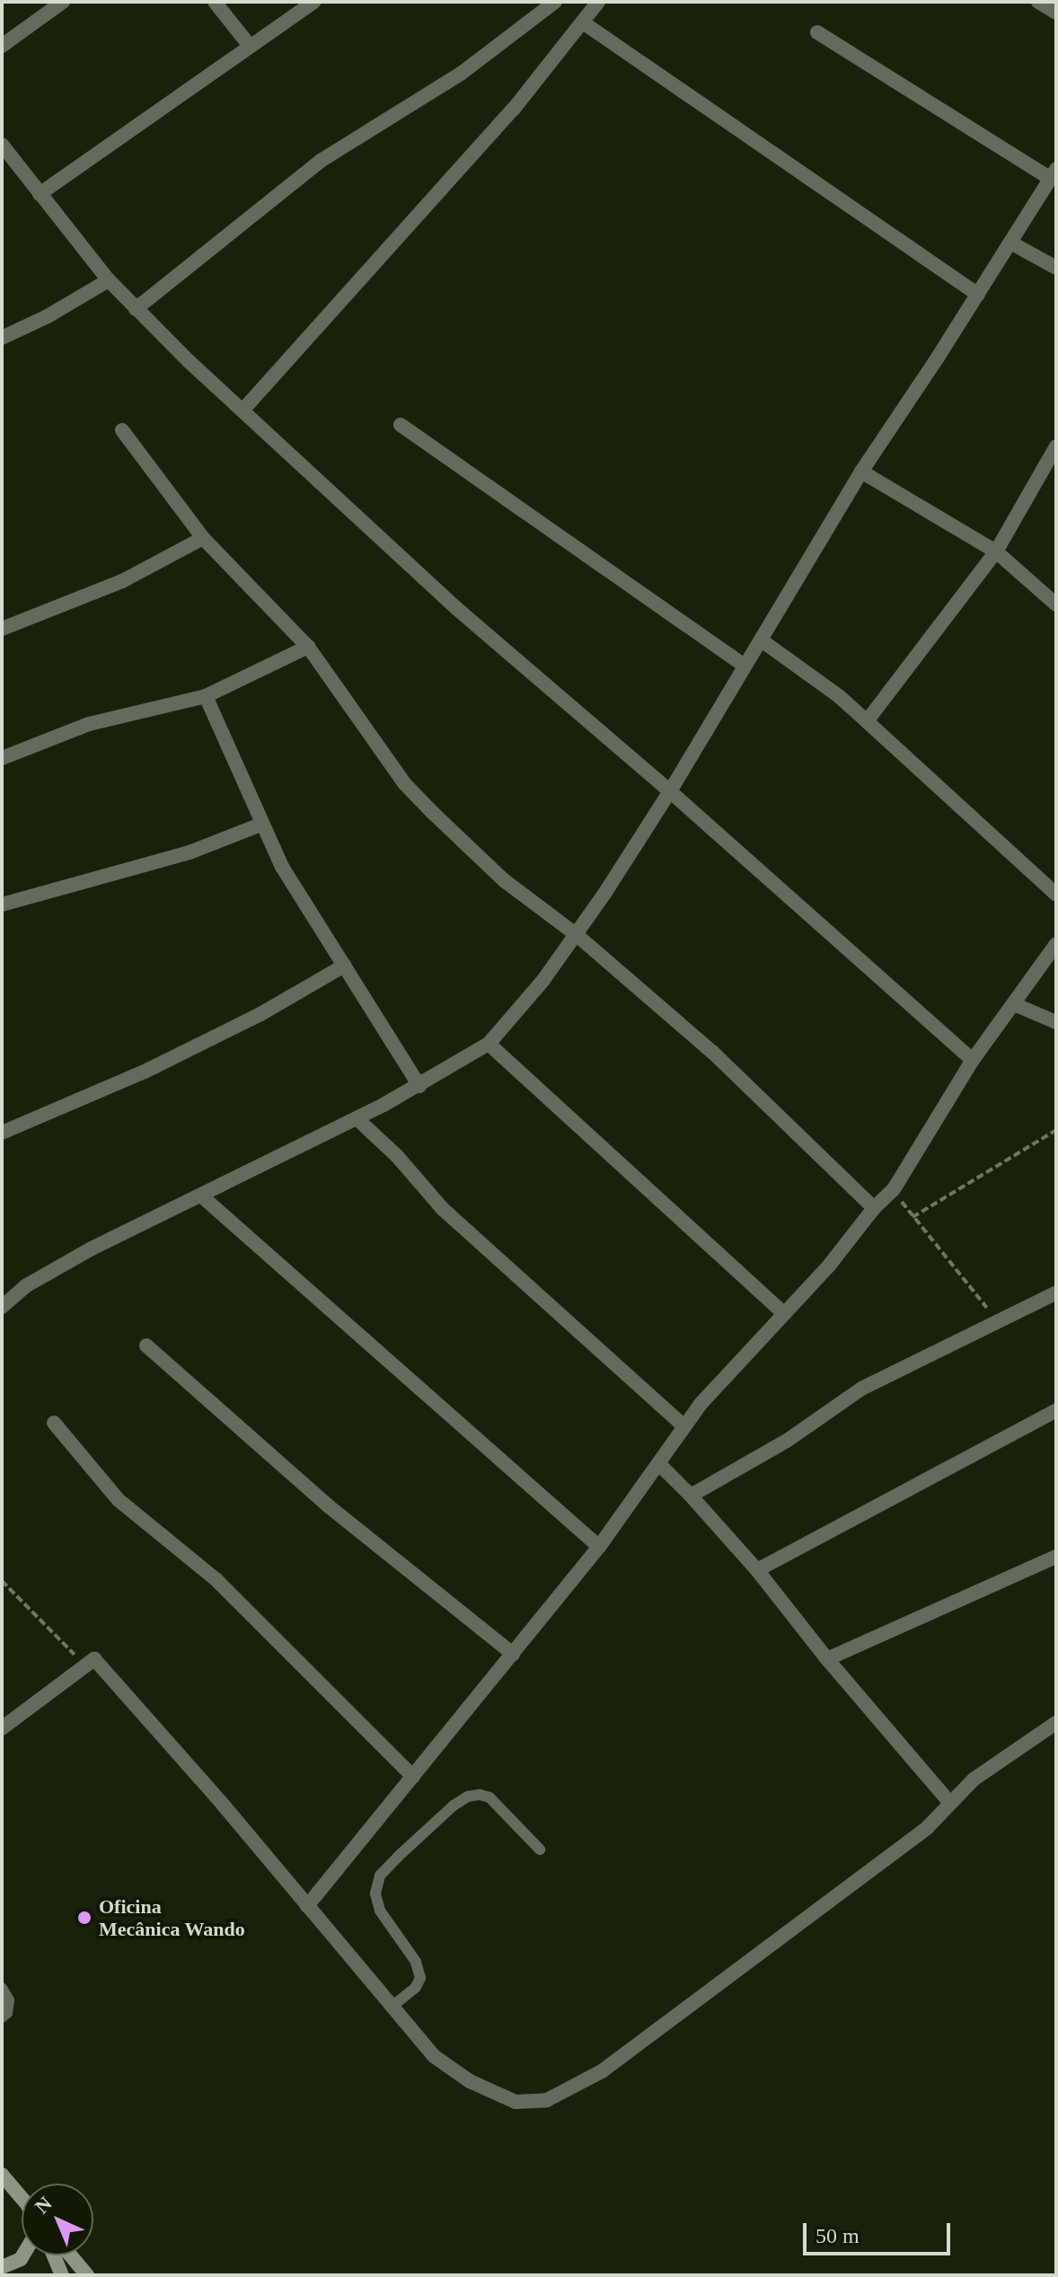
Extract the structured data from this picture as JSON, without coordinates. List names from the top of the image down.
{
  "places": ["Oficina Mecânica Wando"],
  "scale_bar": "50 m",
  "north": "top left"
}
